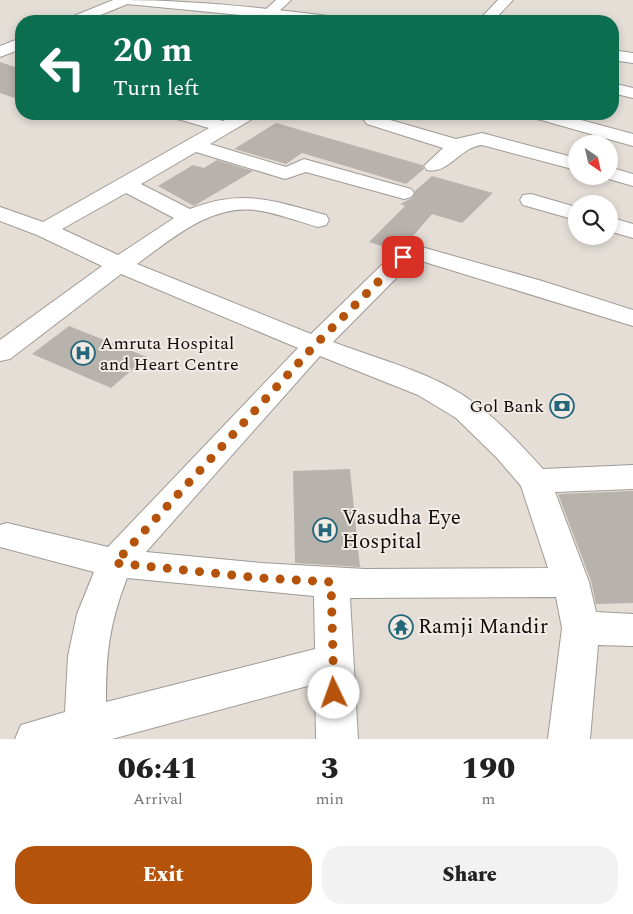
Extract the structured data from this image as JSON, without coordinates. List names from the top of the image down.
{
  "places": {
    "hospital": ["Amruta Hospital and Heart Centre", "Vasudha Eye Hospital"],
    "bank": ["Gol Bank"],
    "temple": ["Ramji Mandir"]
  },
  "north": "bottom right",
  "page": {
    "turn": ["20 m", "Turn left"],
    "eta": [
      "06:41",
      "Arrival",
      "3",
      "min",
      "190",
      "m"
    ],
    "buttons": ["Exit", "Share"]
  }
}
